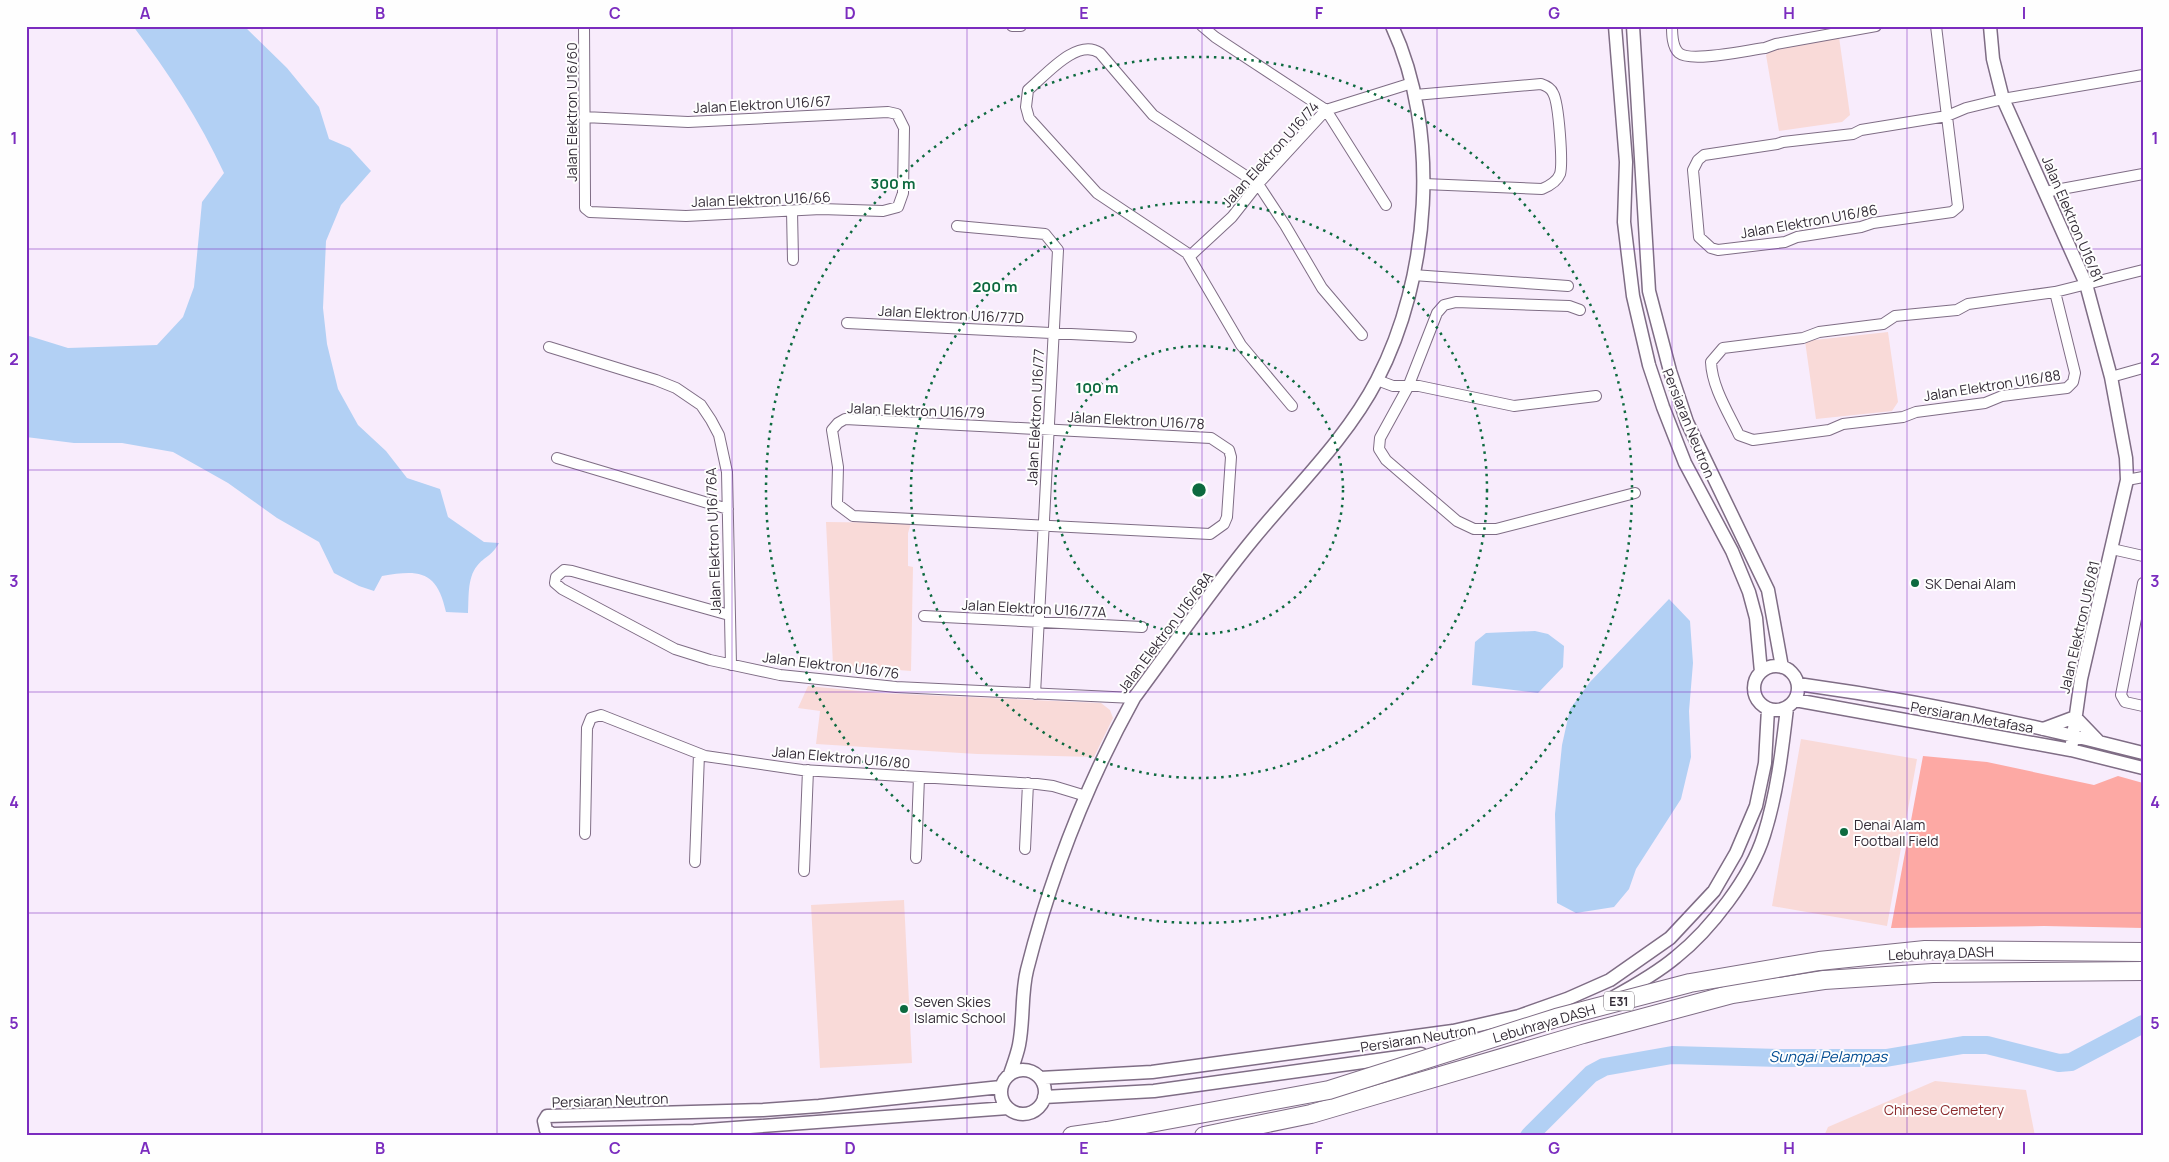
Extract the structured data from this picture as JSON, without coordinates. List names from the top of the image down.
{
  "streets": {
    "highway": ["Lebuhraya DASH", "E31"],
    "street": [
      "Jalan Elektron U16/67",
      "Jalan Elektron U16/60",
      "Jalan Elektron U16/74",
      "Jalan Elektron U16/66",
      "Jalan Elektron U16/81",
      "Jalan Elektron U16/86",
      "Jalan Elektron U16/77D",
      "Jalan Elektron U16/88",
      "Jalan Elektron U16/79",
      "Jalan Elektron U16/77",
      "Jalan Elektron U16/78",
      "Persiaran Neutron",
      "Jalan Elektron U16/76A",
      "Jalan Elektron U16/77A",
      "Jalan Elektron U16/68A",
      "Jalan Elektron U16/76",
      "Persiaran Metafasa",
      "Jalan Elektron U16/80"
    ]
  },
  "crossings": [
    ["Jalan Elektron U16/67", "Jalan Elektron U16/60"],
    ["Jalan Elektron U16/67", "Jalan Elektron U16/66"],
    ["Jalan Elektron U16/60", "Jalan Elektron U16/66"],
    ["Jalan Elektron U16/74", "Jalan Elektron U16/68A"],
    ["Jalan Elektron U16/81", "Jalan Elektron U16/86"],
    ["Jalan Elektron U16/81", "Persiaran Metafasa"],
    ["Jalan Elektron U16/77D", "Jalan Elektron U16/77"],
    ["Jalan Elektron U16/79", "Jalan Elektron U16/77"],
    ["Jalan Elektron U16/79", "Jalan Elektron U16/78"],
    ["Jalan Elektron U16/77", "Jalan Elektron U16/78"],
    ["Jalan Elektron U16/77", "Jalan Elektron U16/77A"],
    ["Jalan Elektron U16/77", "Jalan Elektron U16/76"],
    ["Persiaran Neutron", "Jalan Elektron U16/68A"],
    ["Persiaran Neutron", "Persiaran Metafasa"],
    ["Jalan Elektron U16/76A", "Jalan Elektron U16/76"],
    ["Jalan Elektron U16/68A", "Jalan Elektron U16/76"],
    ["Jalan Elektron U16/68A", "Jalan Elektron U16/80"]
  ],
  "water": ["Sungai Pelampas"],
  "parks": ["Chinese Cemetery"],
  "places": ["SK Denai Alam", "Denai Alam Football Field", "Seven Skies Islamic School"],
  "grid": {
    "columns": [
      "A",
      "B",
      "C",
      "D",
      "E",
      "F",
      "G",
      "H",
      "I"
    ],
    "rows": [
      "1",
      "2",
      "3",
      "4",
      "5"
    ]
  },
  "rings": ["300 m", "200 m", "100 m"]
}
